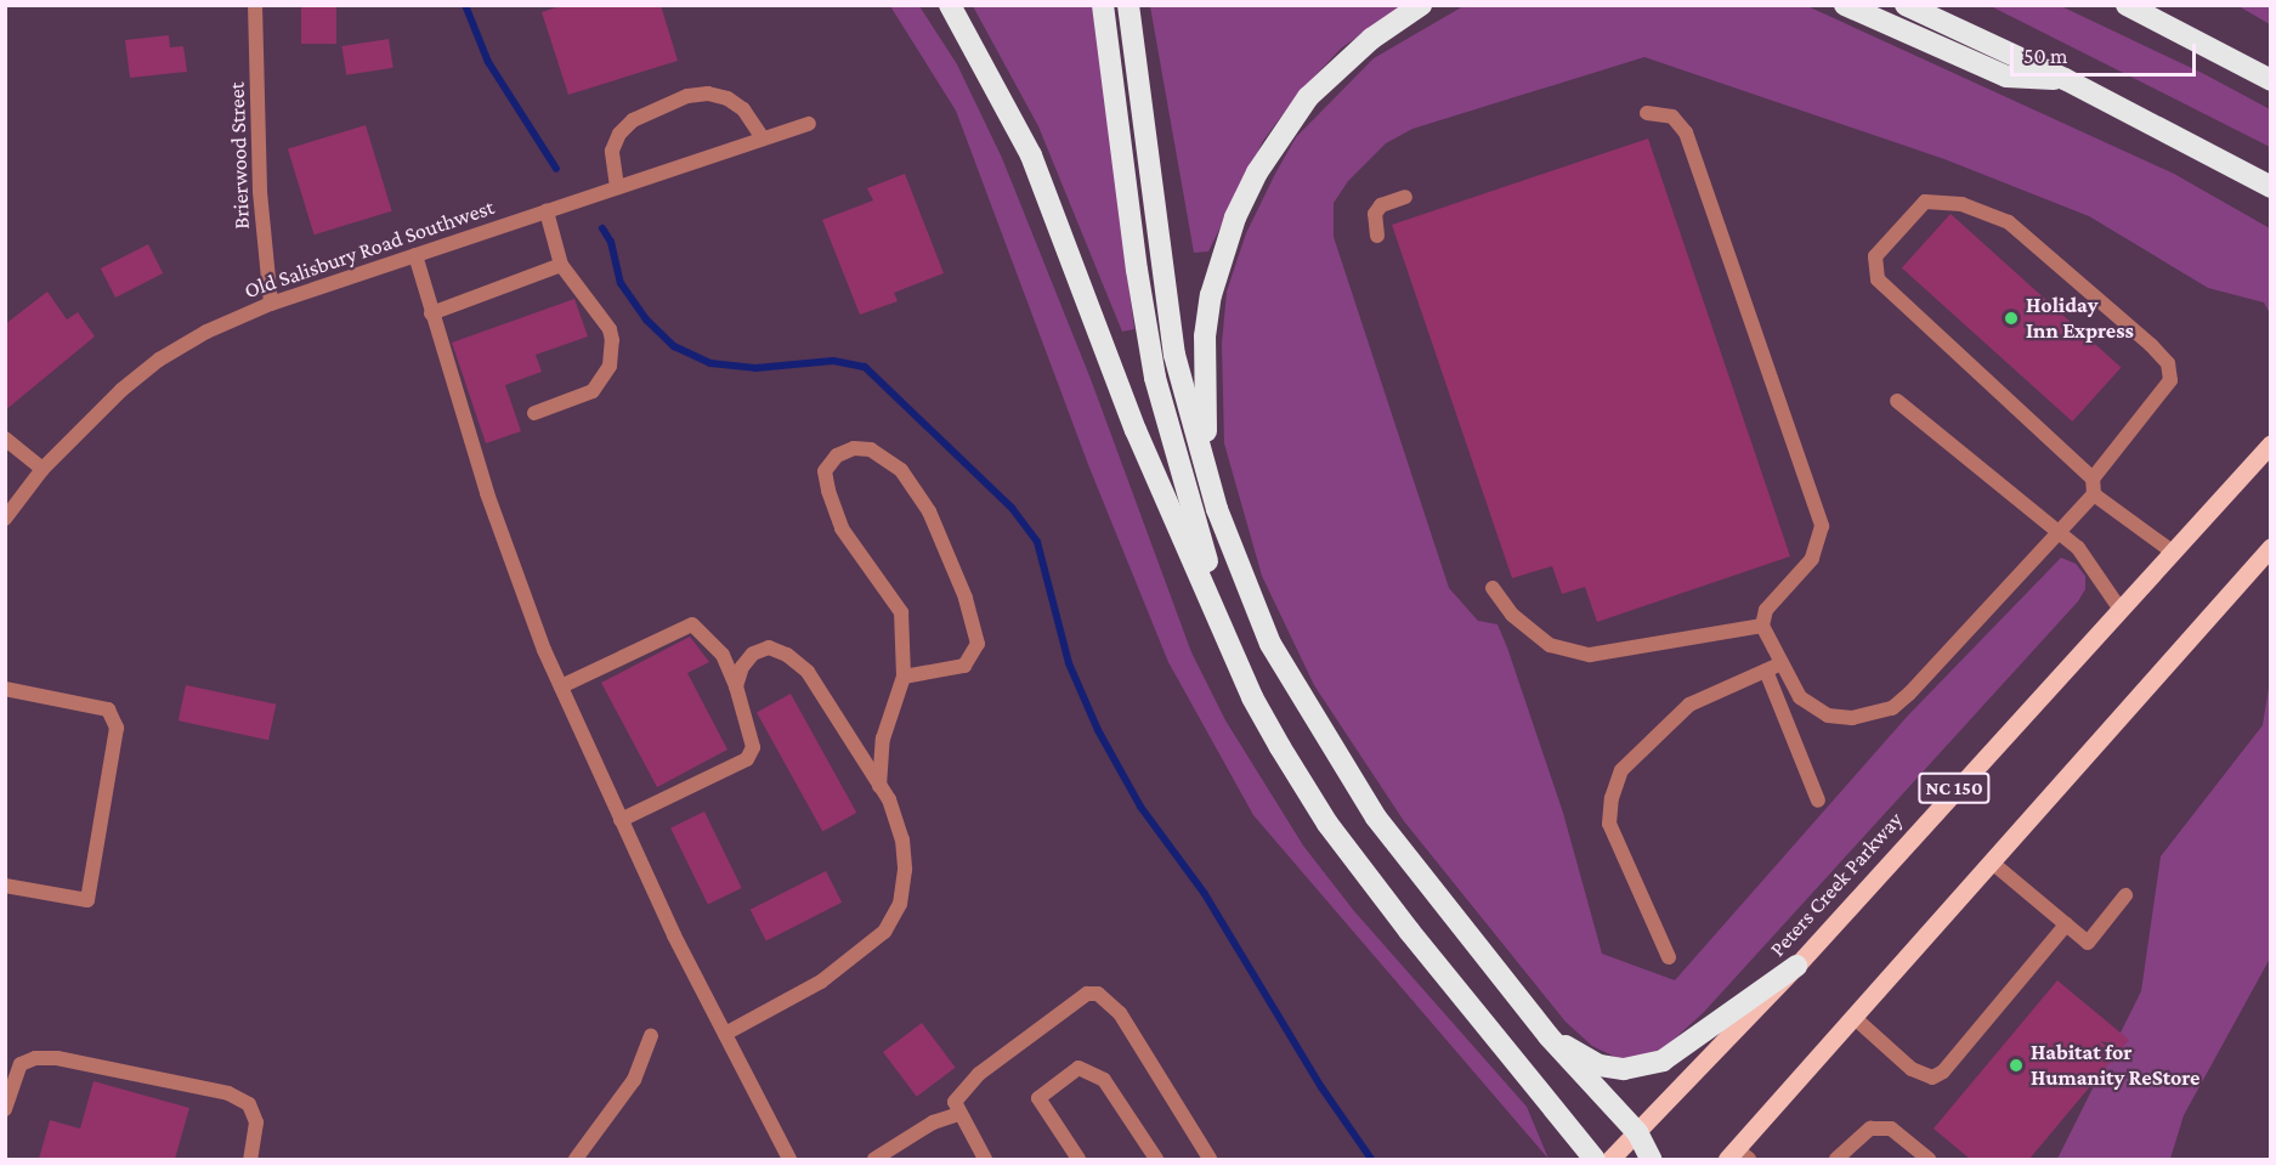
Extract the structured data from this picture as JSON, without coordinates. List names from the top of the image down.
{
  "streets": {
    "main road": ["NC 150", "Peters Creek Parkway"],
    "street": ["Brierwood Street", "Old Salisbury Road Southwest"]
  },
  "crossings": [
    ["Brierwood Street", "Old Salisbury Road Southwest"]
  ],
  "places": ["Holiday Inn Express", "Habitat for Humanity ReStore"],
  "scale_bar": "50 m"
}
